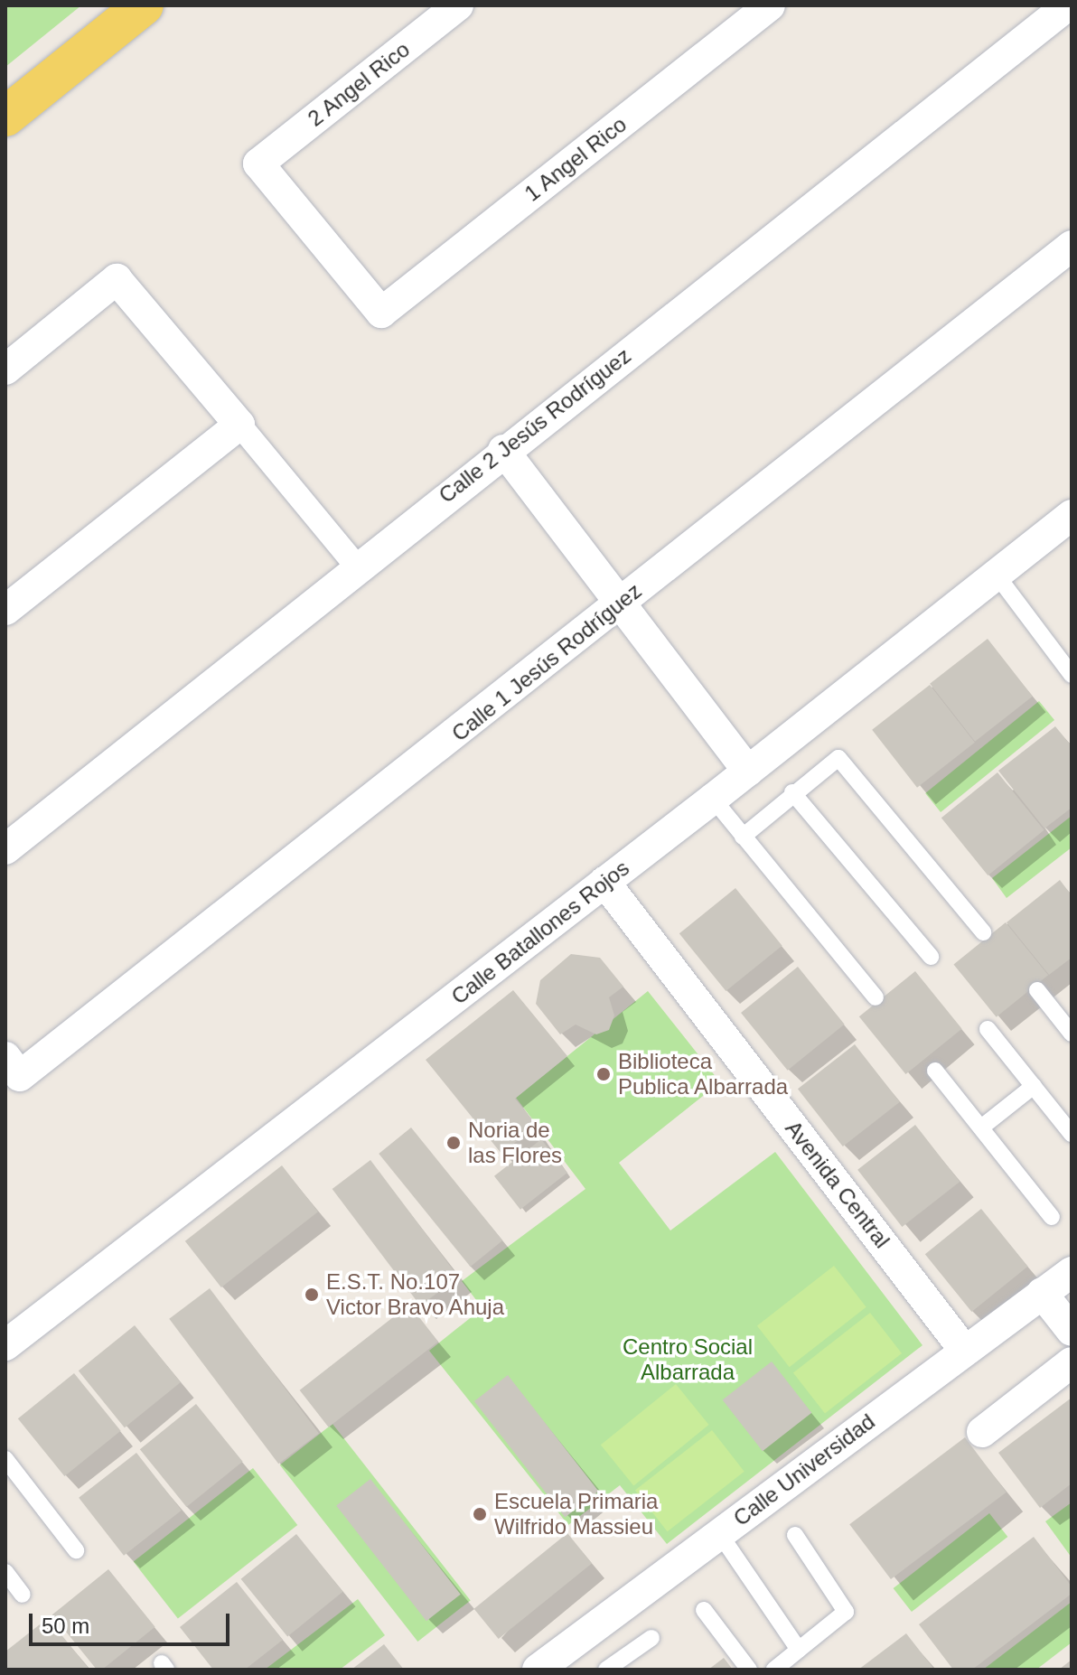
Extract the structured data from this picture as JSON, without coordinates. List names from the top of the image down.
{
  "streets": {
    "street": [
      "2 Angel Rico",
      "1 Angel Rico",
      "Calle 2 Jesús Rodríguez",
      "Calle 1 Jesús Rodríguez",
      "Calle Batallones Rojos",
      "Avenida Central",
      "Calle Universidad"
    ]
  },
  "crossings": [
    ["2 Angel Rico", "1 Angel Rico"],
    ["Calle Batallones Rojos", "Avenida Central"],
    ["Avenida Central", "Calle Universidad"]
  ],
  "parks": ["Centro Social Albarrada"],
  "places": [
    "Biblioteca Publica Albarrada",
    "Noria de las Flores",
    "E.S.T. No.107 Victor Bravo Ahuja",
    "Escuela Primaria Wilfrido Massieu"
  ],
  "scale_bar": "50 m"
}
